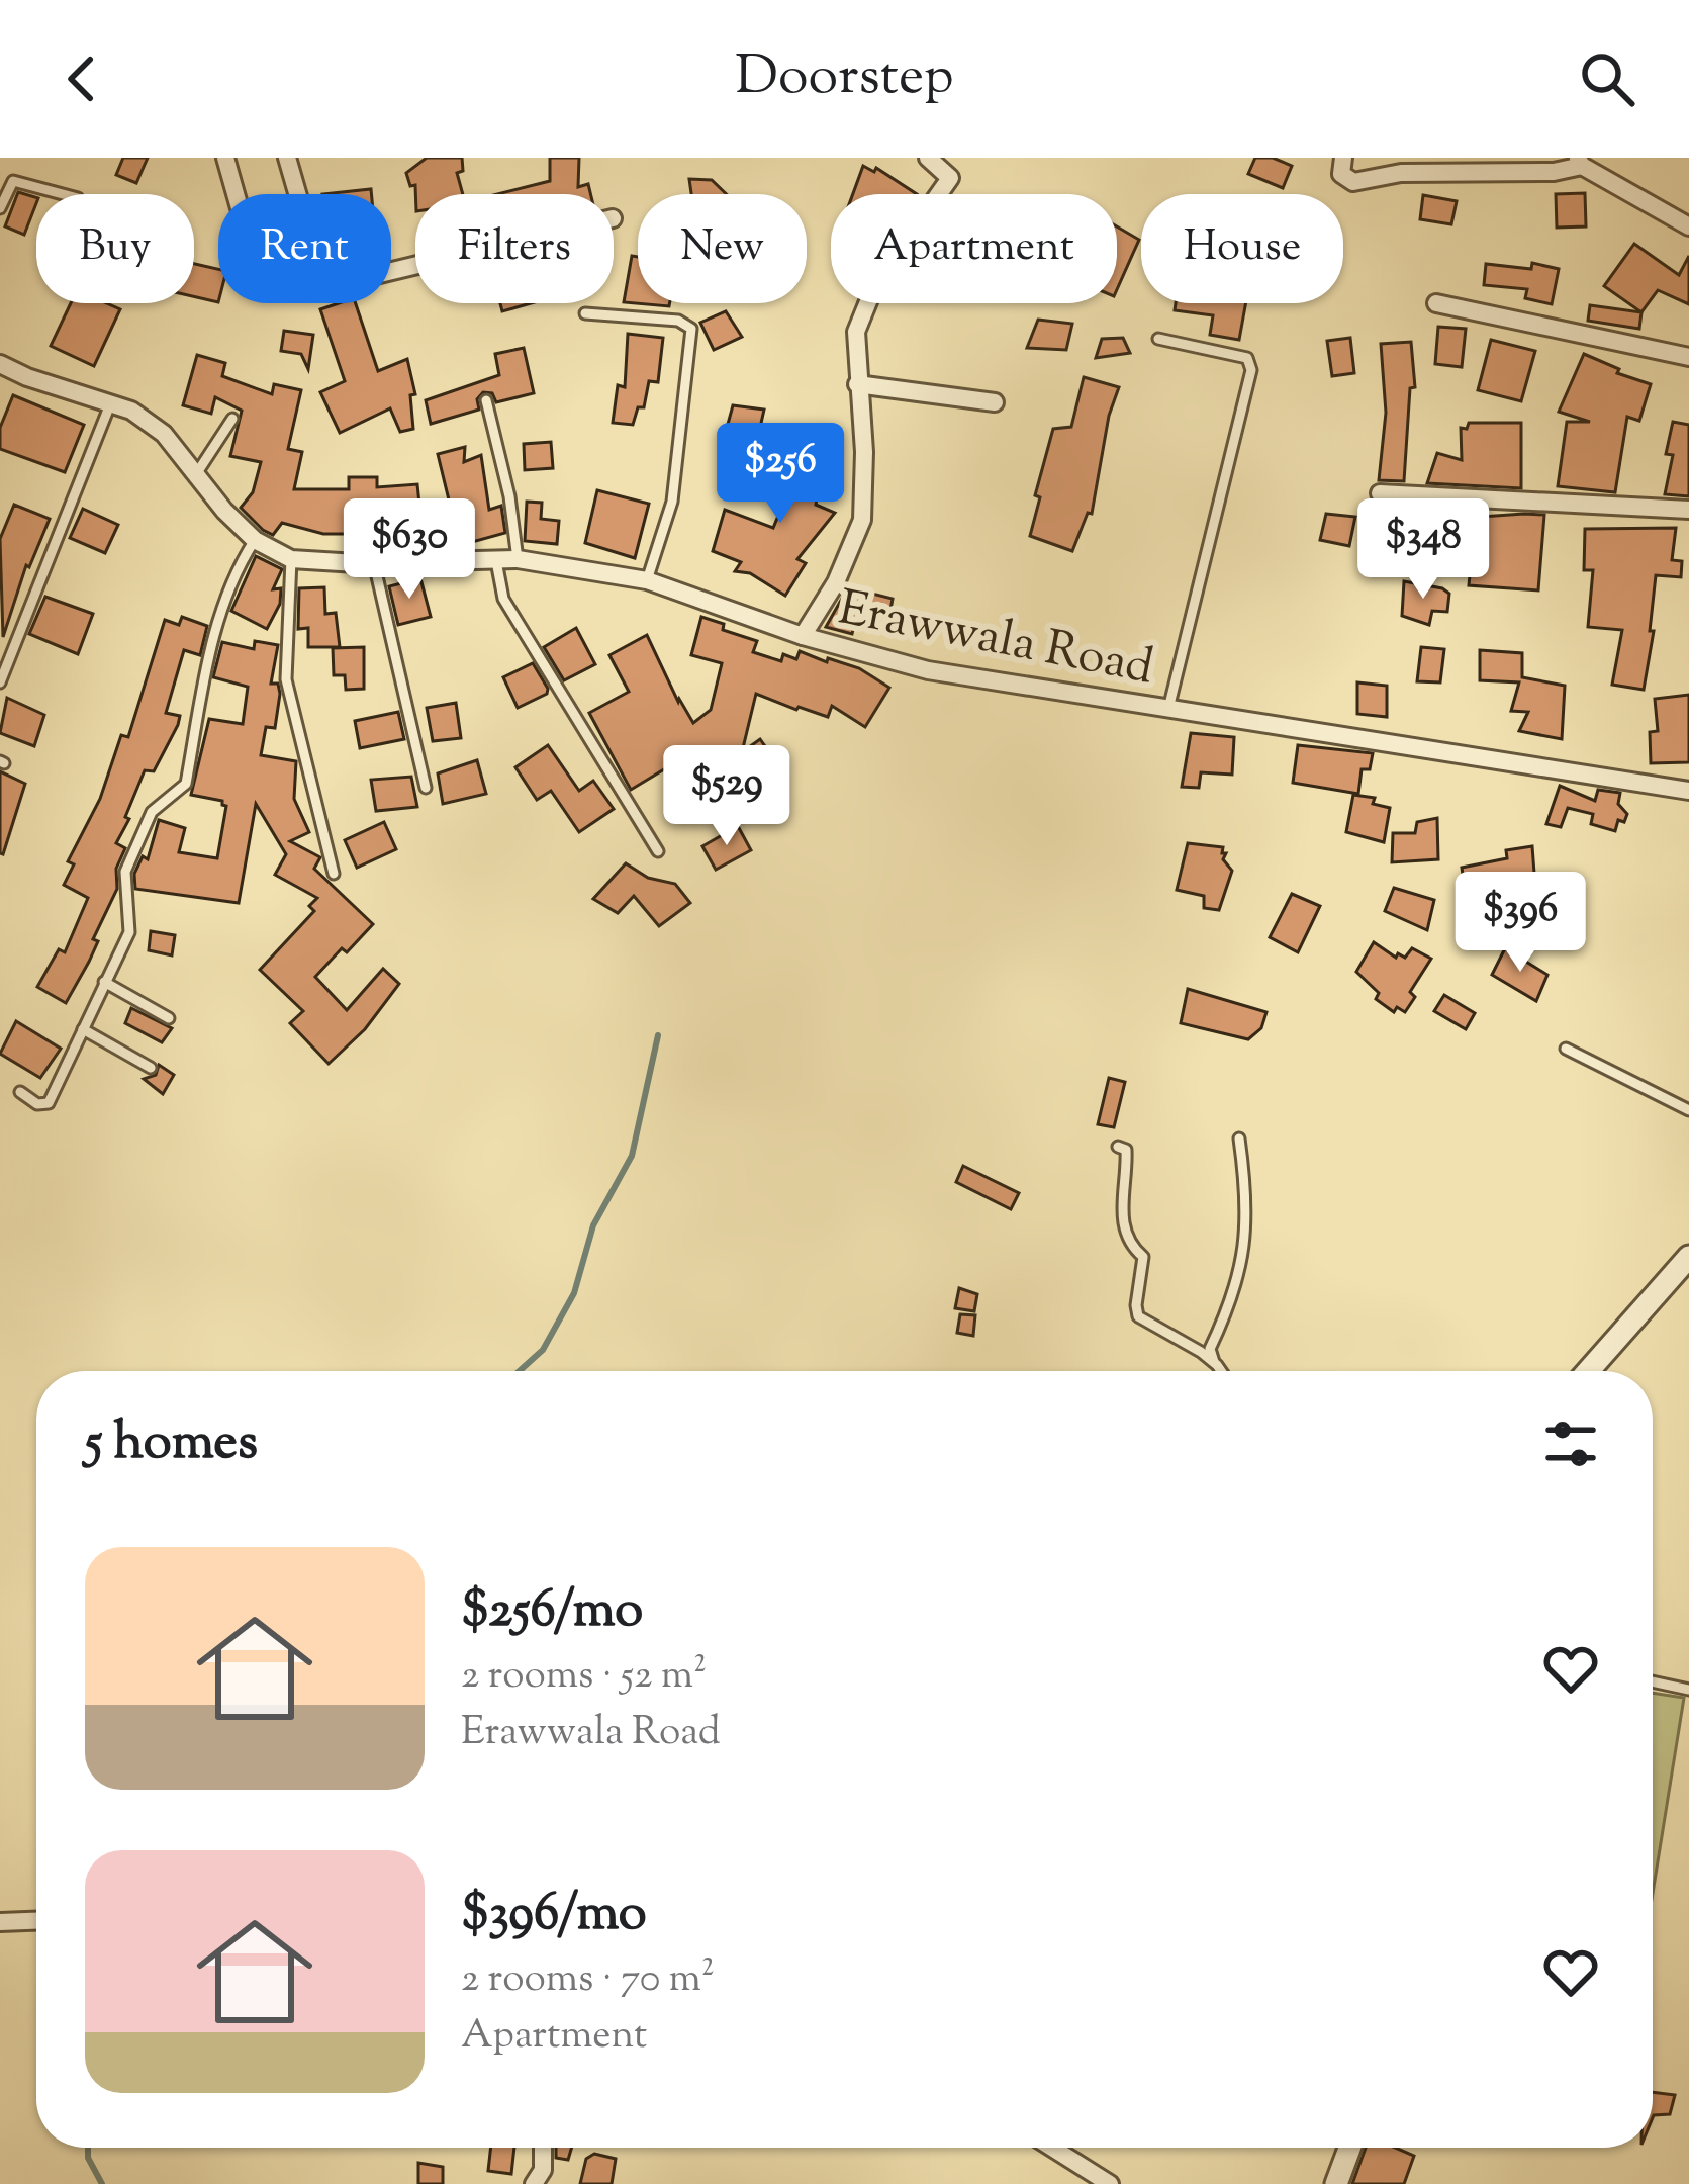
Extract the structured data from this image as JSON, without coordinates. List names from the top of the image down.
{
  "streets": {
    "street": ["Erawwala Road"]
  },
  "page": {
    "header": "Doorstep",
    "chip": [
      "Buy",
      "Rent",
      "Filters",
      "New",
      "Apartment",
      "House"
    ],
    "price": [
      "$256",
      "$630",
      "$348",
      "$529",
      "$396"
    ],
    "heading": "5 homes",
    "list": [
      {
        "name": "$256/mo",
        "note": "2 rooms · 52 m² · Erawwala Road"
      },
      {
        "name": "$396/mo",
        "note": "2 rooms · 70 m² · Apartment"
      }
    ]
  }
}
